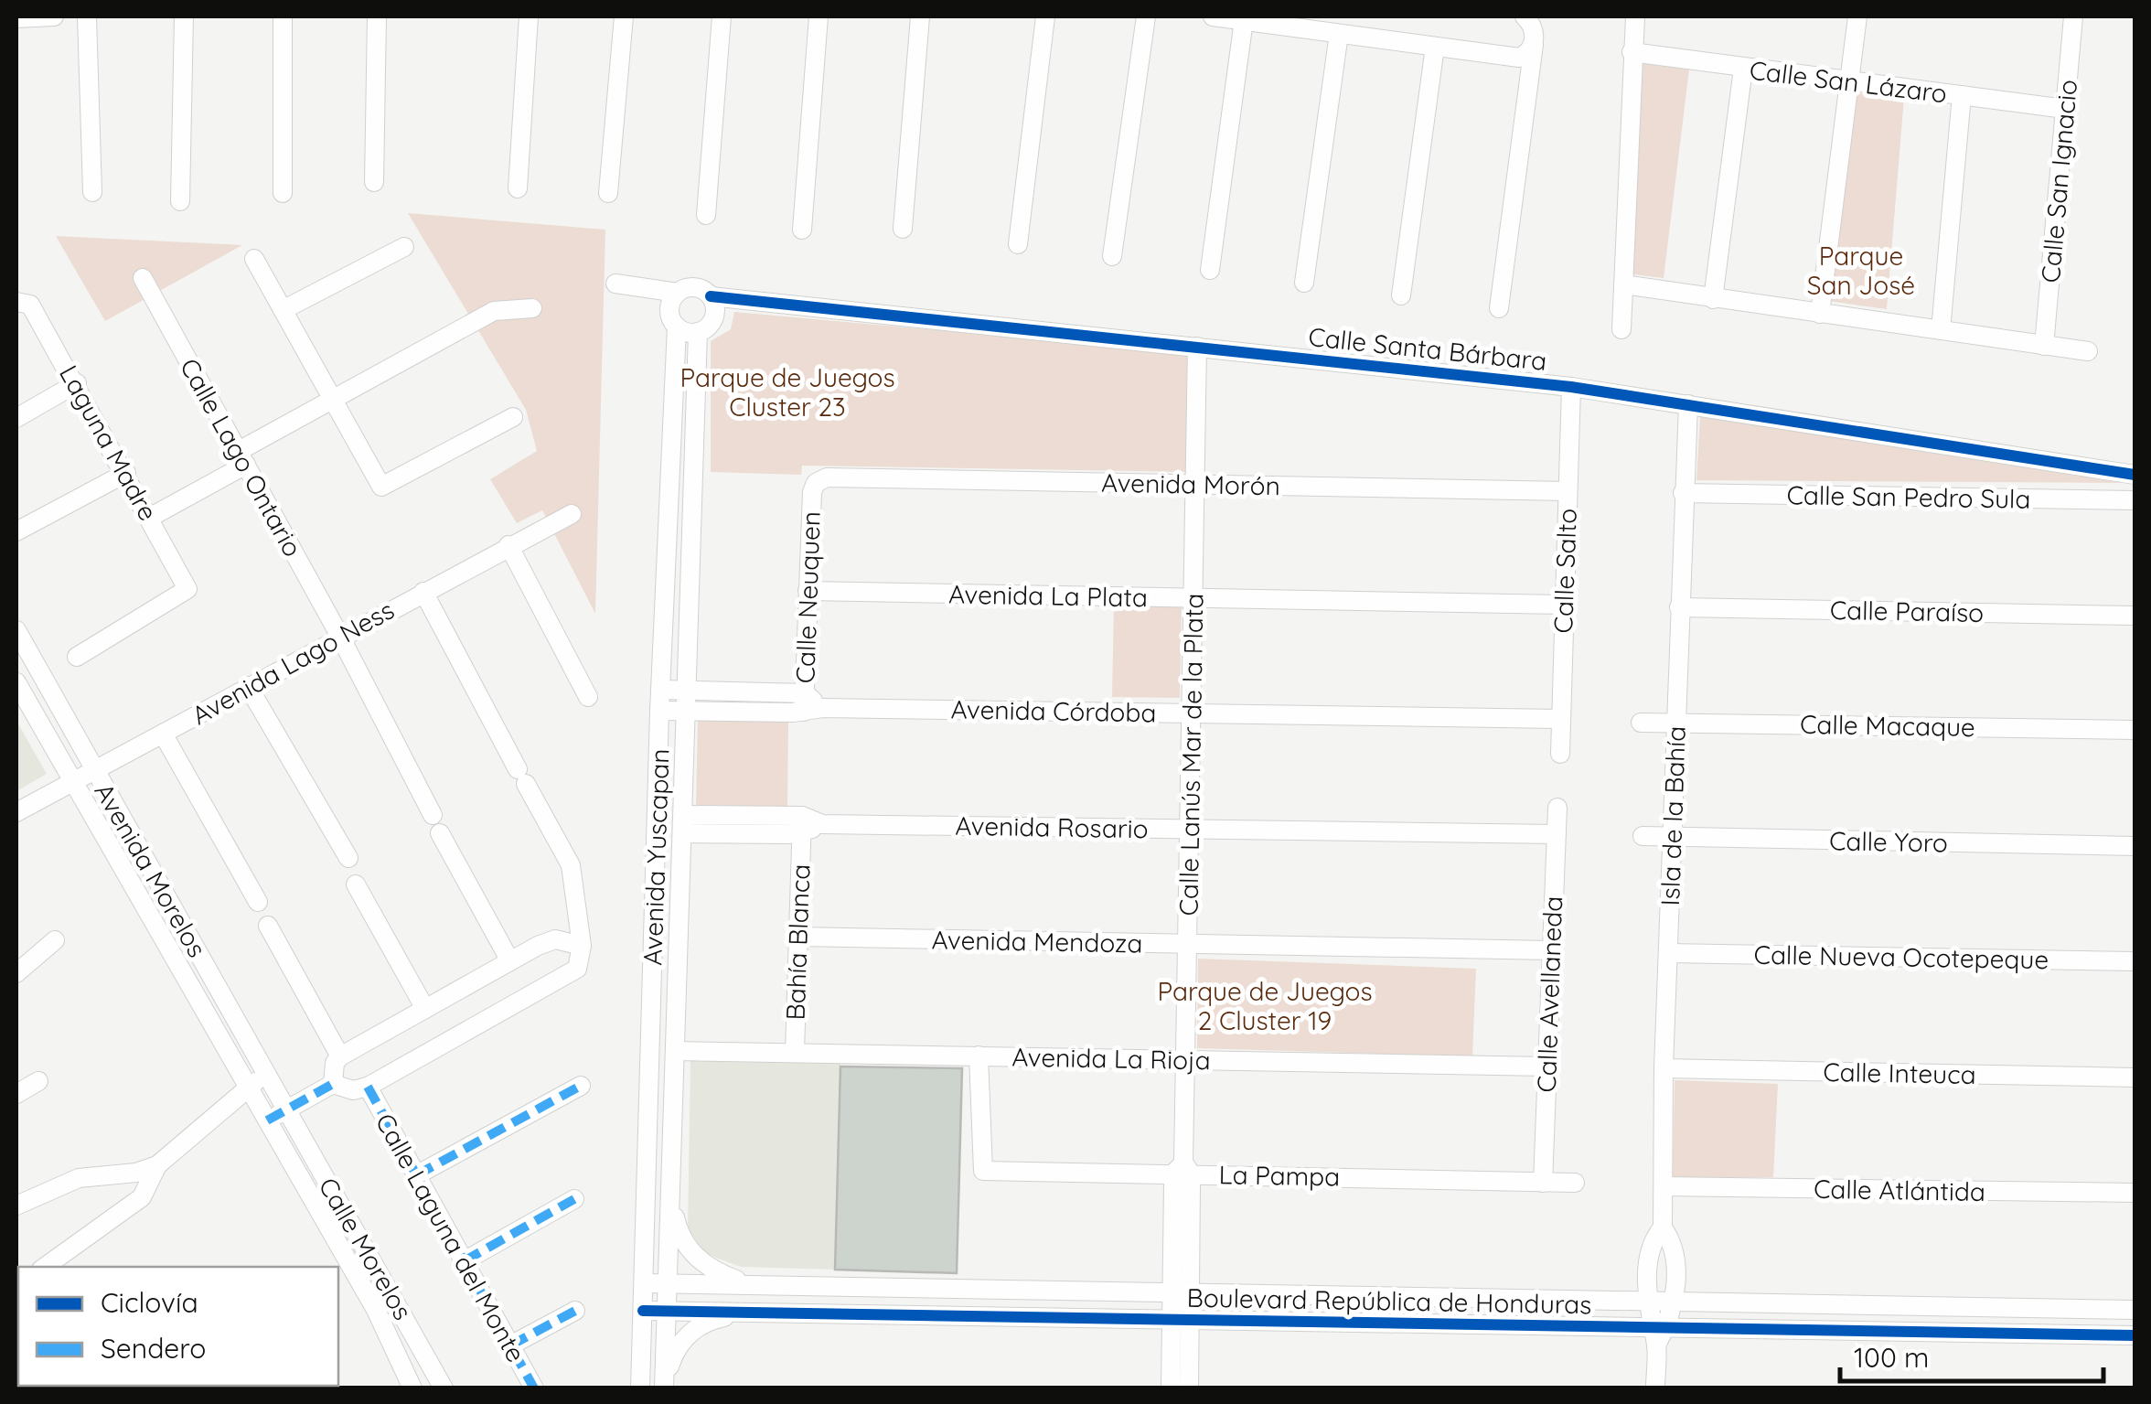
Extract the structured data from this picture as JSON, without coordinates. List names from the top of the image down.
{
  "streets": {
    "street": [
      "Calle San Lázaro",
      "Calle San Ignacio",
      "Calle Santa Bárbara",
      "Laguna Madre",
      "Calle Lago Ontario",
      "Avenida Morón",
      "Calle San Pedro Sula",
      "Calle Salto",
      "Avenida La Plata",
      "Calle Neuquen",
      "Calle Paraíso",
      "Avenida Lago Ness",
      "Avenida Córdoba",
      "Calle Macaque",
      "Calle Lanús Mar de la Plata",
      "Isla de la Bahía",
      "Avenida Rosario",
      "Calle Yoro",
      "Avenida Yuscapan",
      "Avenida Morelos",
      "Avenida Mendoza",
      "Bahía Blanca",
      "Calle Nueva Ocotepeque",
      "Calle Avellaneda",
      "Avenida La Rioja",
      "Calle Inteuca",
      "La Pampa",
      "Calle Atlántida",
      "Calle Laguna del Monte",
      "Calle Morelos",
      "Boulevard República de Honduras"
    ]
  },
  "crossings": [
    ["Calle San Lázaro", "Calle San Ignacio"],
    ["Calle Santa Bárbara", "Calle Salto"],
    ["Calle Santa Bárbara", "Calle Lanús Mar de la Plata"],
    ["Calle Santa Bárbara", "Isla de la Bahía"],
    ["Calle Santa Bárbara", "Avenida Yuscapan"],
    ["Calle Lago Ontario", "Avenida Lago Ness"],
    ["Avenida Morón", "Calle Salto"],
    ["Avenida Morón", "Calle Neuquen"],
    ["Avenida Morón", "Calle Lanús Mar de la Plata"],
    ["Calle San Pedro Sula", "Isla de la Bahía"],
    ["Calle Salto", "Avenida La Plata"],
    ["Calle Salto", "Avenida Córdoba"],
    ["Avenida La Plata", "Calle Neuquen"],
    ["Avenida La Plata", "Calle Lanús Mar de la Plata"],
    ["Calle Neuquen", "Avenida Córdoba"],
    ["Calle Paraíso", "Isla de la Bahía"],
    ["Avenida Lago Ness", "Avenida Morelos"],
    ["Avenida Córdoba", "Calle Lanús Mar de la Plata"],
    ["Avenida Córdoba", "Avenida Yuscapan"],
    ["Calle Macaque", "Isla de la Bahía"],
    ["Calle Lanús Mar de la Plata", "Avenida Rosario"],
    ["Calle Lanús Mar de la Plata", "Avenida Mendoza"],
    ["Calle Lanús Mar de la Plata", "Avenida La Rioja"],
    ["Calle Lanús Mar de la Plata", "La Pampa"],
    ["Calle Lanús Mar de la Plata", "Boulevard República de Honduras"],
    ["Isla de la Bahía", "Calle Yoro"],
    ["Isla de la Bahía", "Calle Nueva Ocotepeque"],
    ["Isla de la Bahía", "Calle Inteuca"],
    ["Isla de la Bahía", "Calle Atlántida"],
    ["Isla de la Bahía", "Boulevard República de Honduras"],
    ["Avenida Rosario", "Avenida Yuscapan"],
    ["Avenida Rosario", "Bahía Blanca"],
    ["Avenida Rosario", "Calle Avellaneda"],
    ["Avenida Yuscapan", "Avenida La Rioja"],
    ["Avenida Yuscapan", "Boulevard República de Honduras"],
    ["Avenida Morelos", "Calle Morelos"],
    ["Avenida Mendoza", "Bahía Blanca"],
    ["Avenida Mendoza", "Calle Avellaneda"],
    ["Bahía Blanca", "Avenida La Rioja"],
    ["Calle Avellaneda", "Avenida La Rioja"],
    ["Calle Avellaneda", "La Pampa"],
    ["Avenida La Rioja", "La Pampa"]
  ],
  "parks": ["Parque San José", "Parque de Juegos Cluster 23", "Parque de Juegos 2 Cluster 19"],
  "legend": ["Ciclovía", "Sendero"],
  "scale_bar": "100 m"
}
